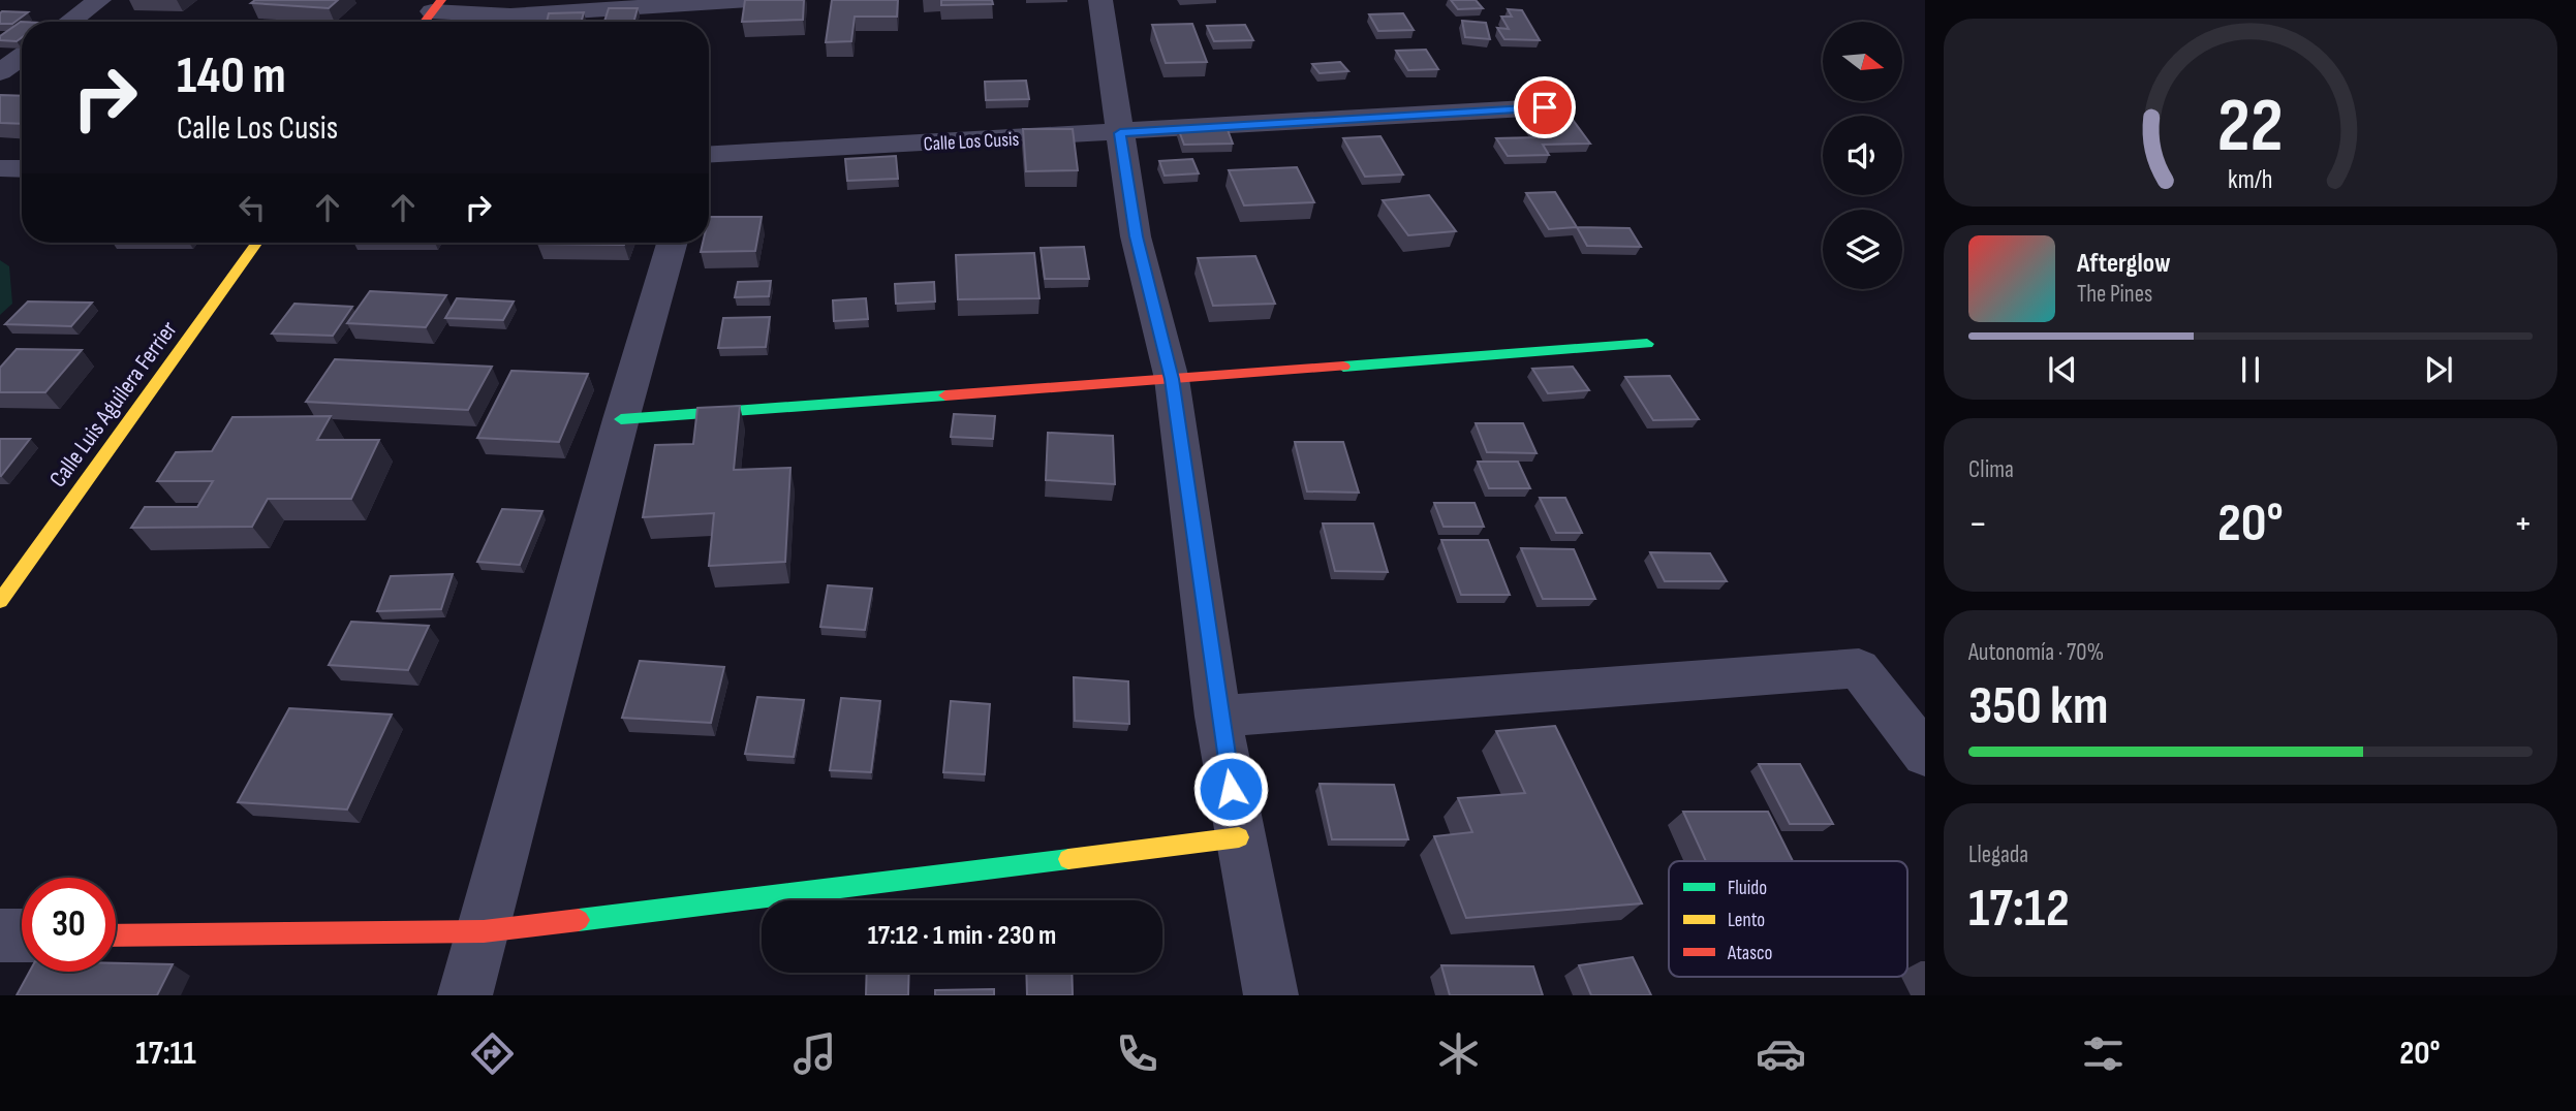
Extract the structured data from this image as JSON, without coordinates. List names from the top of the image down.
{
  "streets": {
    "street": ["Calle Los Cusis", "Calle Luis Aguilera Ferrier"]
  },
  "legend": ["Fluido", "Lento", "Atasco"],
  "north": "right",
  "page": {
    "turn": ["140 m", "Calle Los Cusis"],
    "song": ["Afterglow", "The Pines"],
    "tile": [
      "Clima",
      ["Autonomía · 70%", "350 km"],
      ["Llegada", "17:12"]
    ],
    "heat": ["−", "20°", "+"],
    "limit": "30",
    "trip": "17:12 · 1 min · 230 m",
    "tabs": ["17:11", "20°"],
    "gauge": ["22", "km/h"]
  }
}
